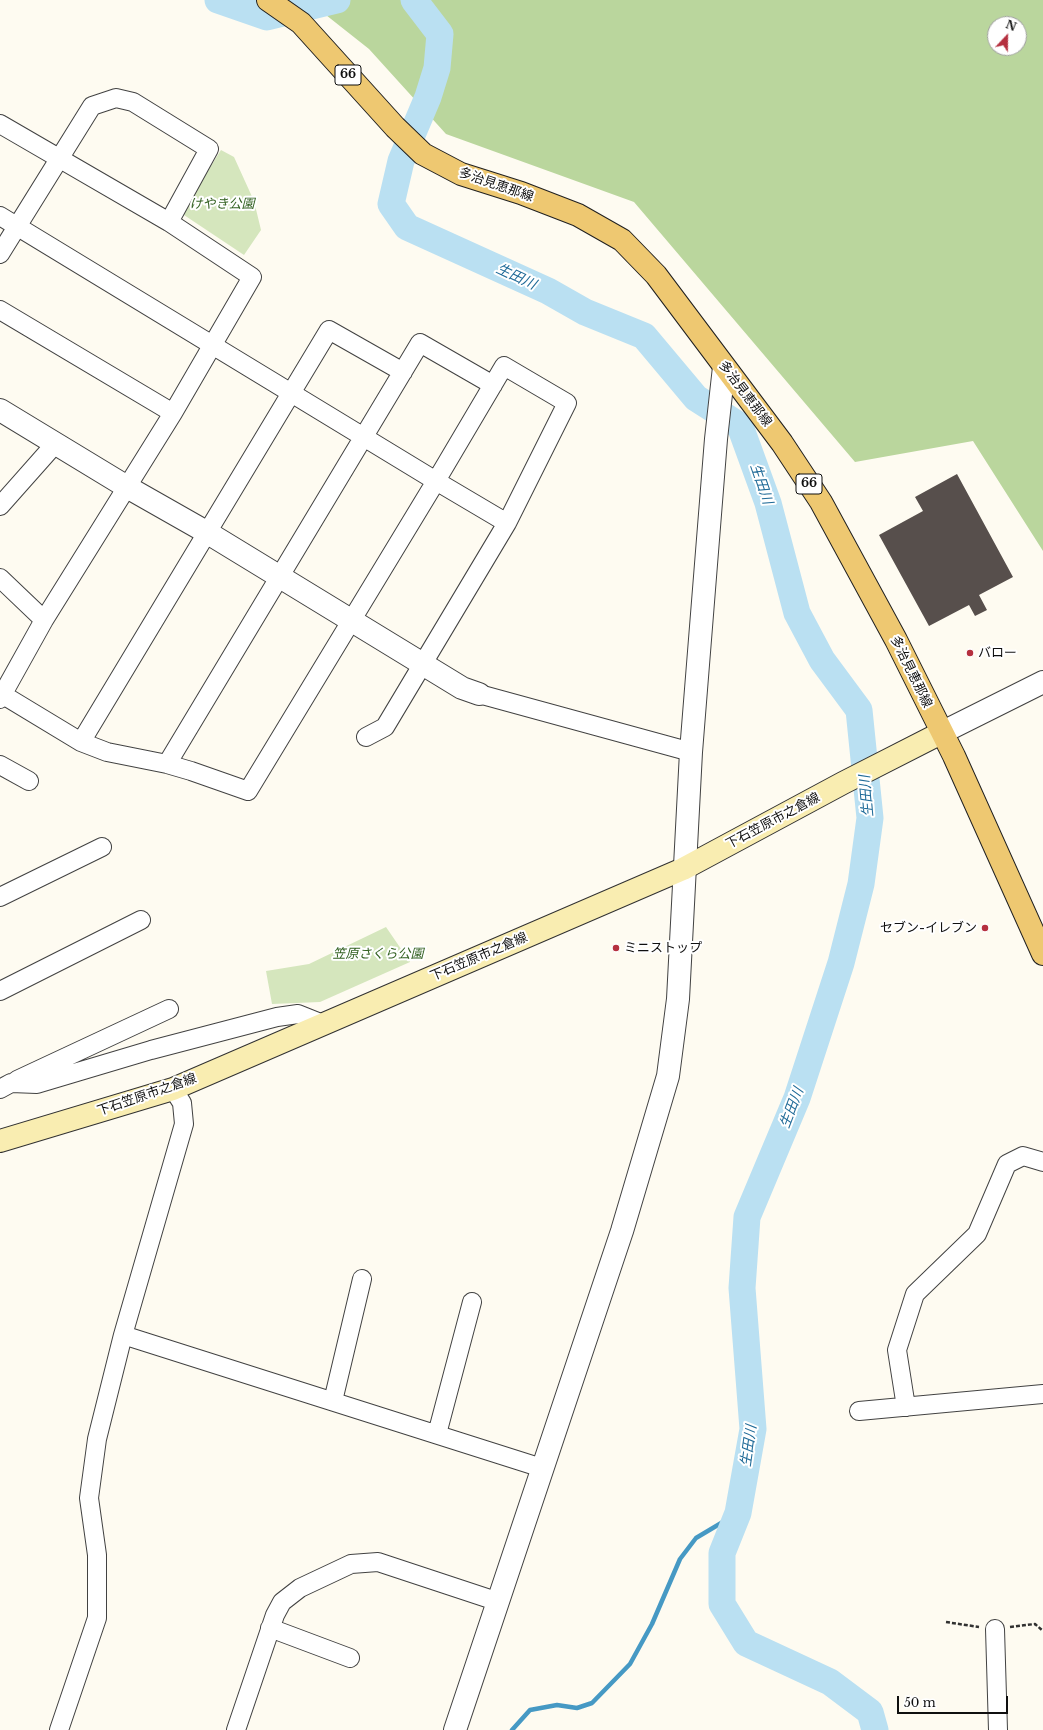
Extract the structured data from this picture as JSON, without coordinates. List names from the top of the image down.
{
  "streets": {
    "main road": ["66", "多治見恵那線", "下石笠原市之倉線"]
  },
  "crossings": [
    ["多治見恵那線", "下石笠原市之倉線"]
  ],
  "water": ["生田川"],
  "parks": ["けやき公園", "笠原さくら公園"],
  "places": ["バロー", "セブン-イレブン", "ミニストップ"],
  "scale_bar": "50 m",
  "north": "top"
}
